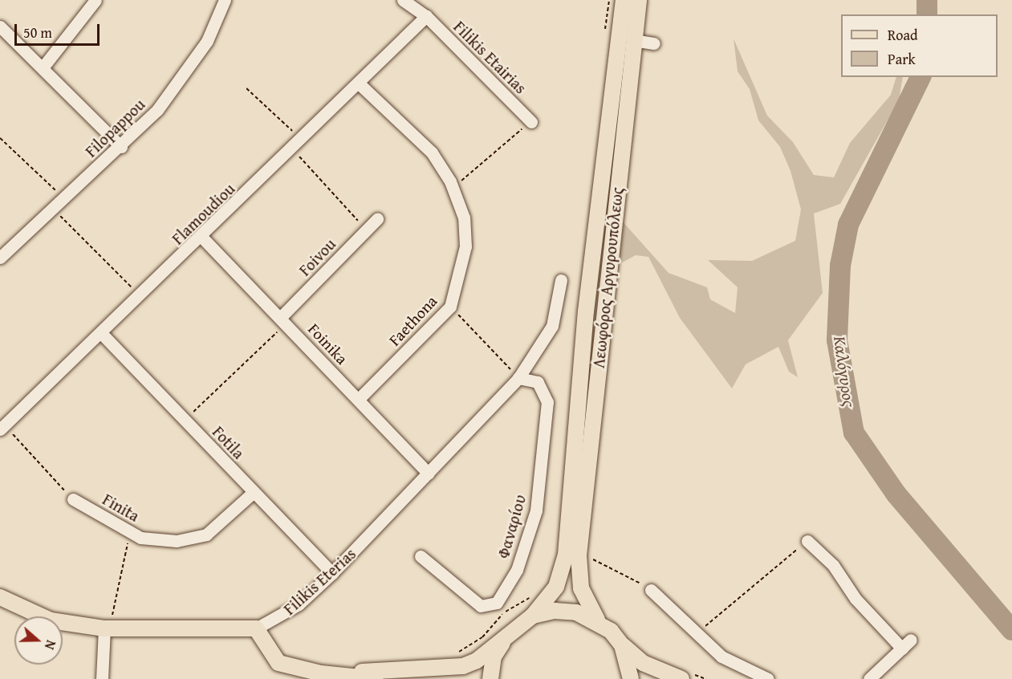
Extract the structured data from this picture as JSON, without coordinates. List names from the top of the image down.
{
  "streets": {
    "main road": ["Λεωφόρος Αργυρουπόλεως", "Filikis Eterias"],
    "street": [
      "Filikis Etairias",
      "Filopappou",
      "Flamoudiou",
      "Foivou",
      "Faethona",
      "Foinika",
      "Fotila",
      "Finita",
      "Φαναρίου"
    ]
  },
  "crossings": [
    ["Filikis Etairias", "Flamoudiou"],
    ["Flamoudiou", "Faethona"],
    ["Flamoudiou", "Foinika"],
    ["Flamoudiou", "Fotila"],
    ["Foivou", "Foinika"],
    ["Faethona", "Foinika"],
    ["Foinika", "Filikis Eterias"],
    ["Fotila", "Finita"],
    ["Fotila", "Filikis Eterias"],
    ["Φαναρίου", "Filikis Eterias"]
  ],
  "water": ["Καλόγυρος"],
  "legend": ["Road", "Park"],
  "scale_bar": "50 m",
  "north": "right"
}
